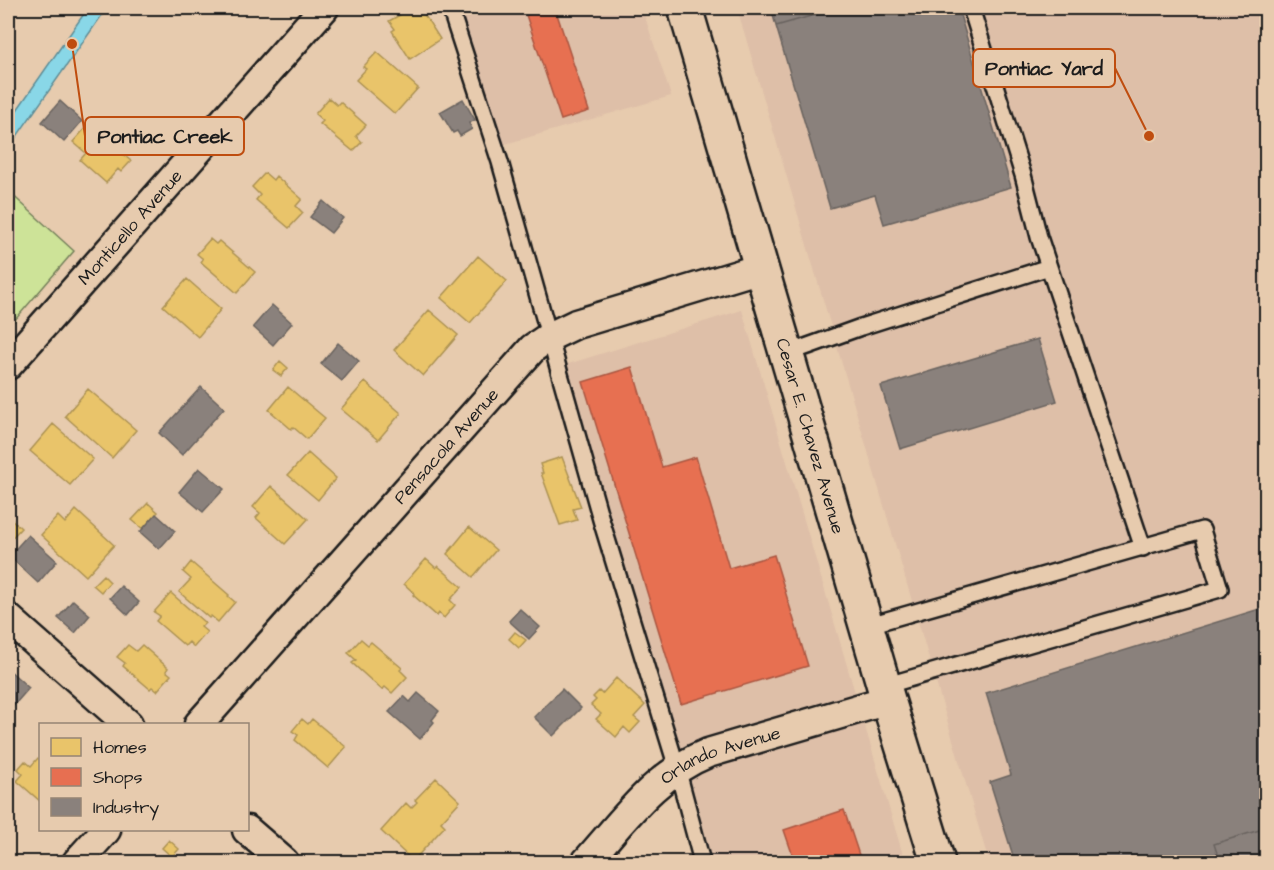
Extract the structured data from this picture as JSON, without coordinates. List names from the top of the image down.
{
  "streets": {
    "main road": ["Cesar E. Chavez Avenue"],
    "street": ["Monticello Avenue", "Pensacola Avenue", "Orlando Avenue"]
  },
  "crossings": [
    ["Cesar E. Chavez Avenue", "Pensacola Avenue"],
    ["Cesar E. Chavez Avenue", "Orlando Avenue"]
  ],
  "places": ["Pontiac Creek", "Pontiac Yard"],
  "legend": ["Homes", "Shops", "Industry"]
}
